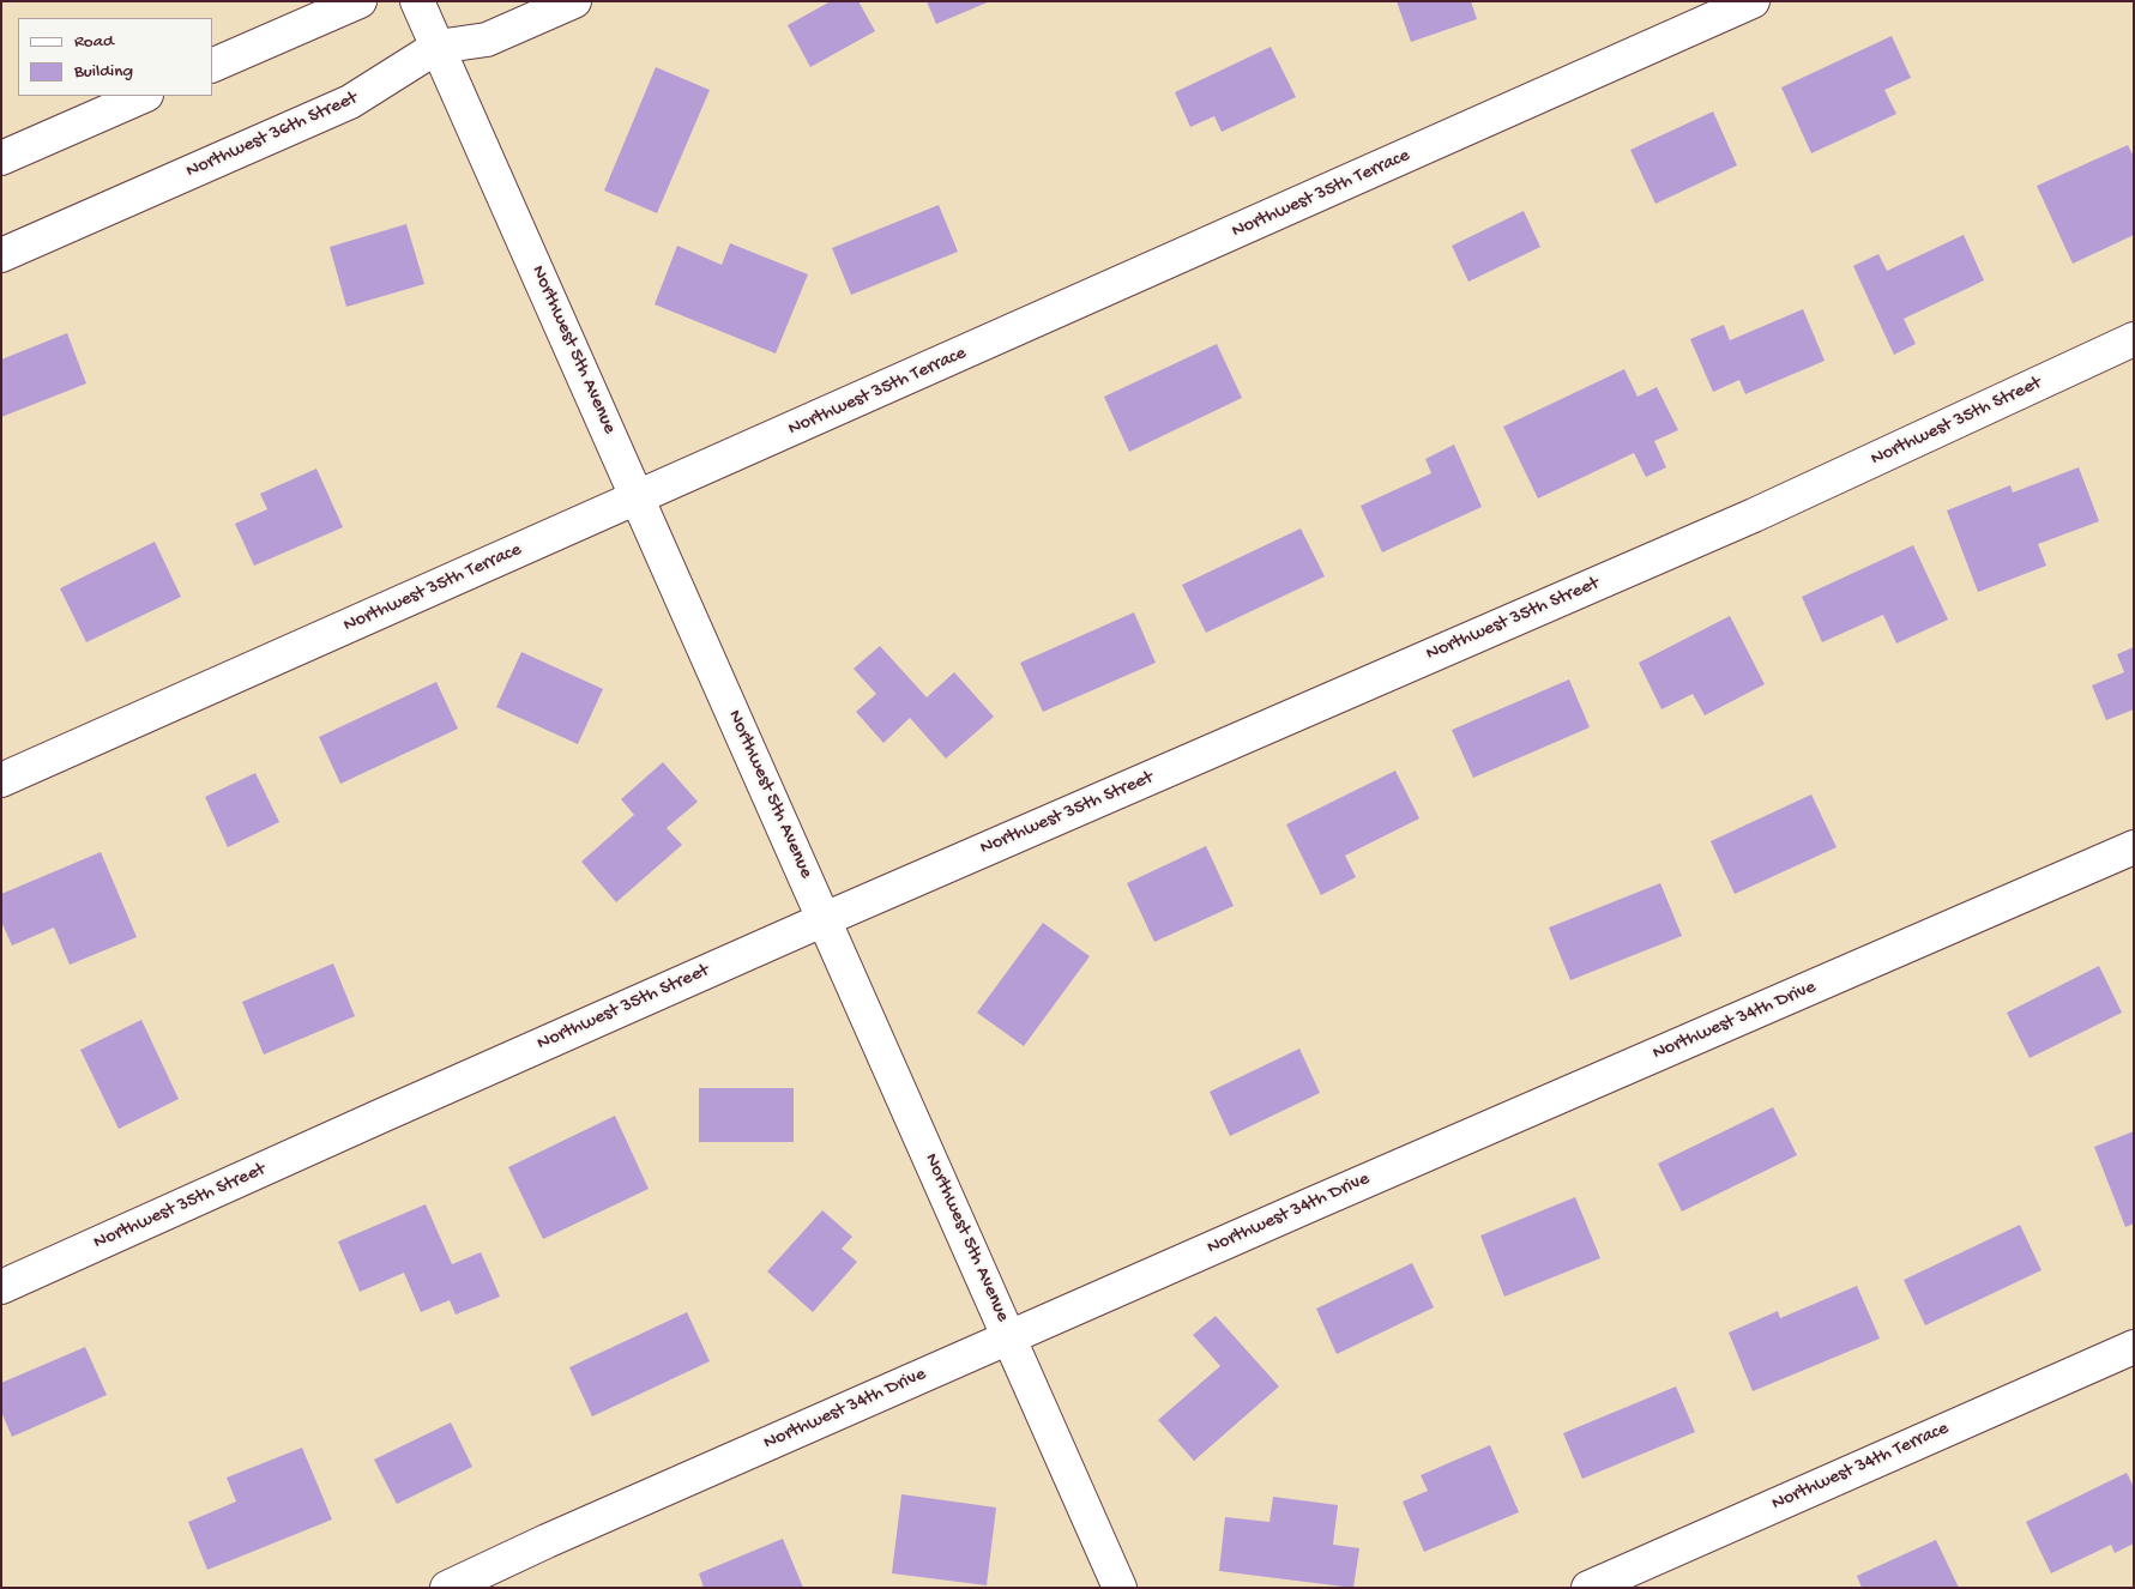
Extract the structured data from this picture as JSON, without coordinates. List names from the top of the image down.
{
  "streets": {
    "street": [
      "Northwest 36th Street",
      "Northwest 35th Terrace",
      "Northwest 5th Avenue",
      "Northwest 35th Street",
      "Northwest 34th Drive",
      "Northwest 34th Terrace"
    ]
  },
  "crossings": [
    ["Northwest 36th Street", "Northwest 5th Avenue"],
    ["Northwest 35th Terrace", "Northwest 5th Avenue"],
    ["Northwest 5th Avenue", "Northwest 35th Street"],
    ["Northwest 5th Avenue", "Northwest 34th Drive"]
  ],
  "legend": ["Road", "Building"]
}
